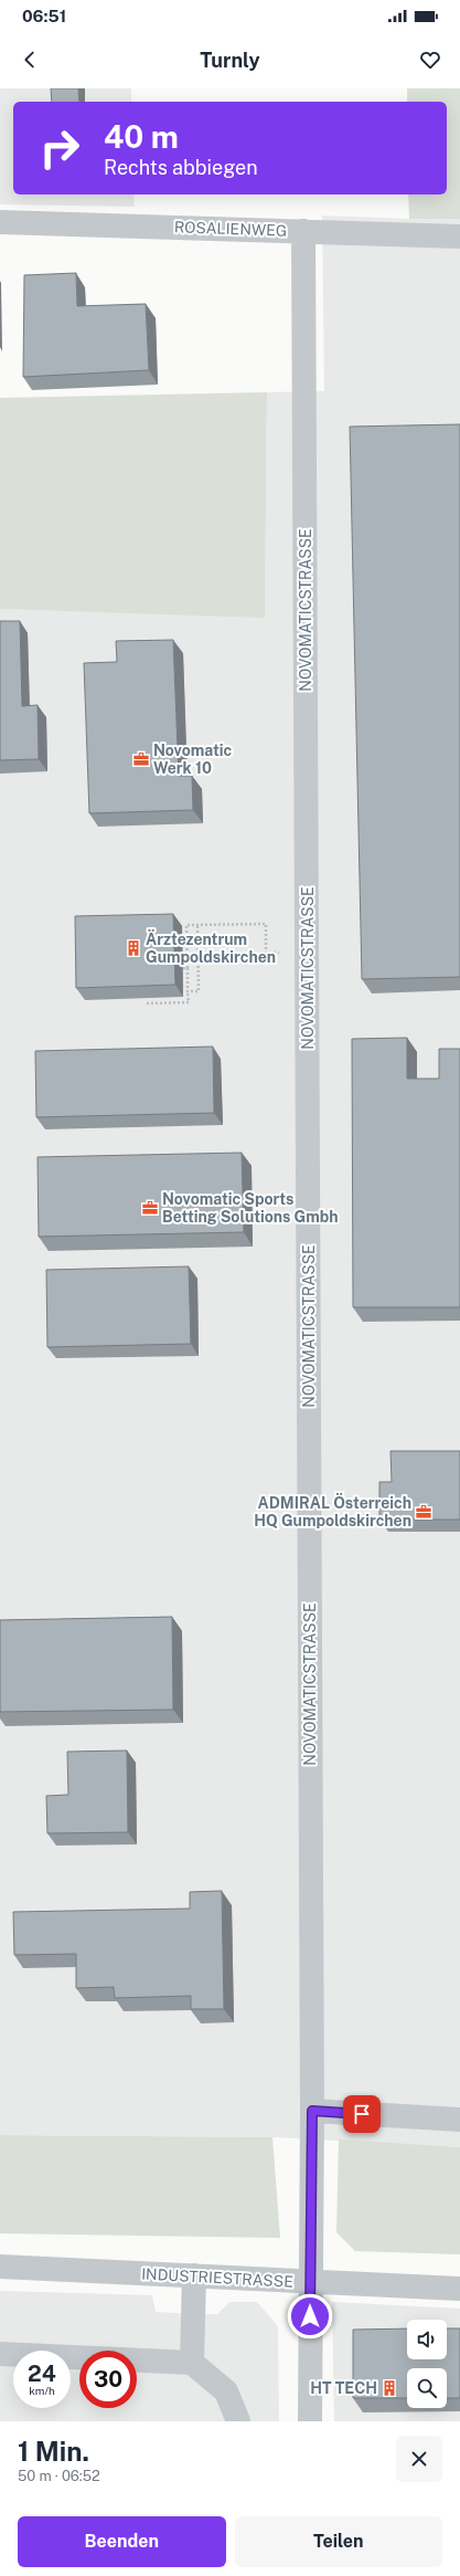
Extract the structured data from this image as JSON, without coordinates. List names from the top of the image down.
{
  "streets": {
    "street": ["ROSALIENWEG", "NOVOMATICSTRASSE", "INDUSTRIESTRASSE"]
  },
  "crossings": [
    ["ROSALIENWEG", "NOVOMATICSTRASSE"],
    ["NOVOMATICSTRASSE", "INDUSTRIESTRASSE"]
  ],
  "places": {
    "office": ["Novomatic Werk 10", "Novomatic Sports Betting Solutions Gmbh", "ADMIRAL Österreich HQ Gumpoldskirchen"],
    "building": ["Ärztezentrum Gumpoldskirchen", "HT TECH"]
  },
  "page": {
    "status": "06:51",
    "header": "Turnly",
    "turn": ["40 m", "Rechts abbiegen"],
    "speed": "24 km/h",
    "limit": "30",
    "heading": ["1 Min.", "50 m · 06:52"],
    "buttons": ["Beenden", "Teilen"]
  }
}
